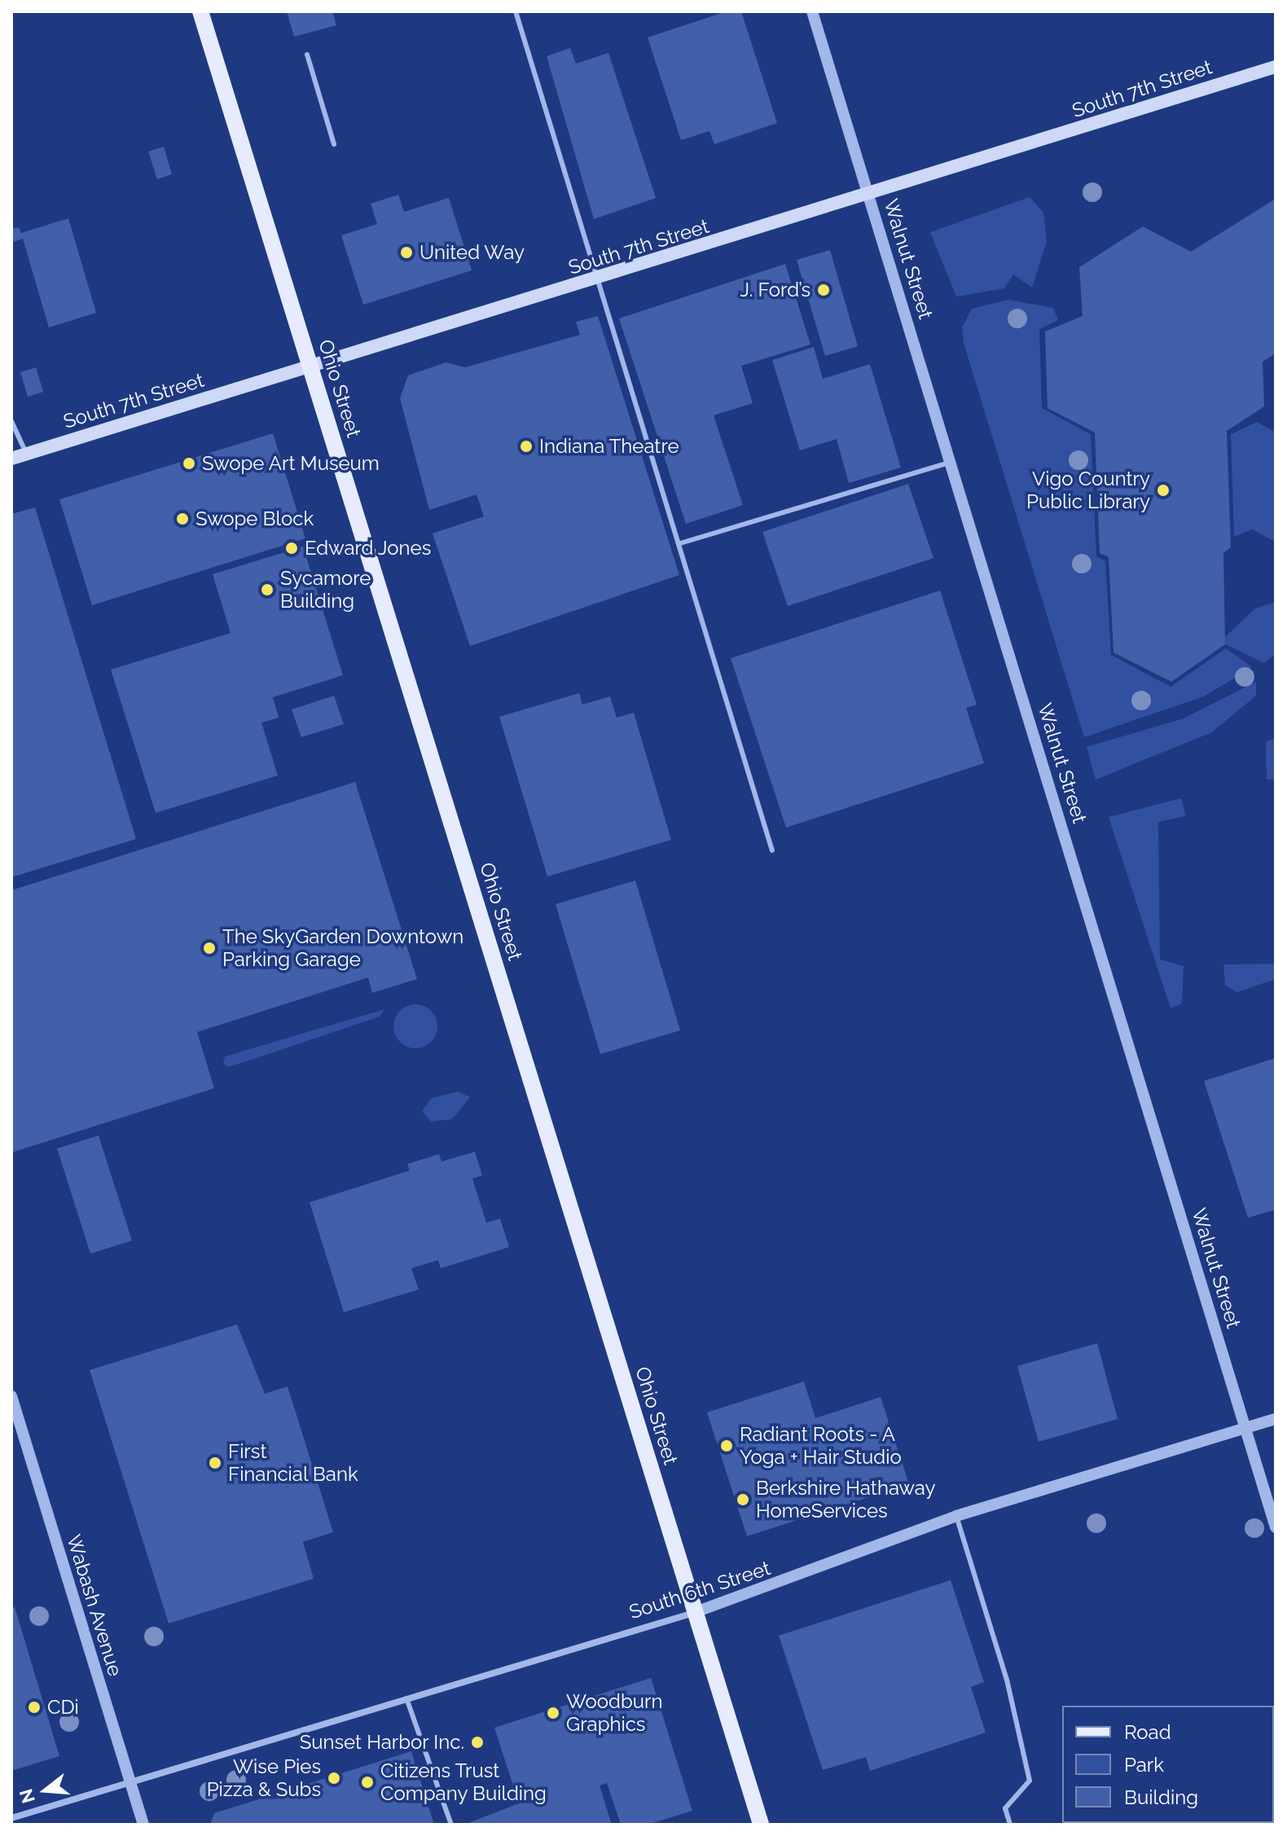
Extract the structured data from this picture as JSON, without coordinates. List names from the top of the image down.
{
  "streets": {
    "main road": ["South 7th Street", "Ohio Street"],
    "street": ["Walnut Street", "South 6th Street", "Wabash Avenue"]
  },
  "crossings": [
    ["South 7th Street", "Walnut Street"],
    ["South 7th Street", "Ohio Street"],
    ["Walnut Street", "South 6th Street"],
    ["Ohio Street", "South 6th Street"],
    ["South 6th Street", "Wabash Avenue"]
  ],
  "places": [
    "United Way",
    "J. Ford’s",
    "Indiana Theatre",
    "Swope Art Museum",
    "Vigo Country Public Library",
    "Swope Block",
    "Edward Jones",
    "Sycamore Building",
    "The SkyGarden Downtown Parking Garage",
    "Radiant Roots - A Yoga + Hair Studio",
    "First Financial Bank",
    "Berkshire Hathaway HomeServices",
    "CDi",
    "Woodburn Graphics",
    "Sunset Harbor Inc.",
    "Wise Pies Pizza & Subs",
    "Citizens Trust Company Building"
  ],
  "legend": ["Road", "Park", "Building"],
  "north": "left"
}
